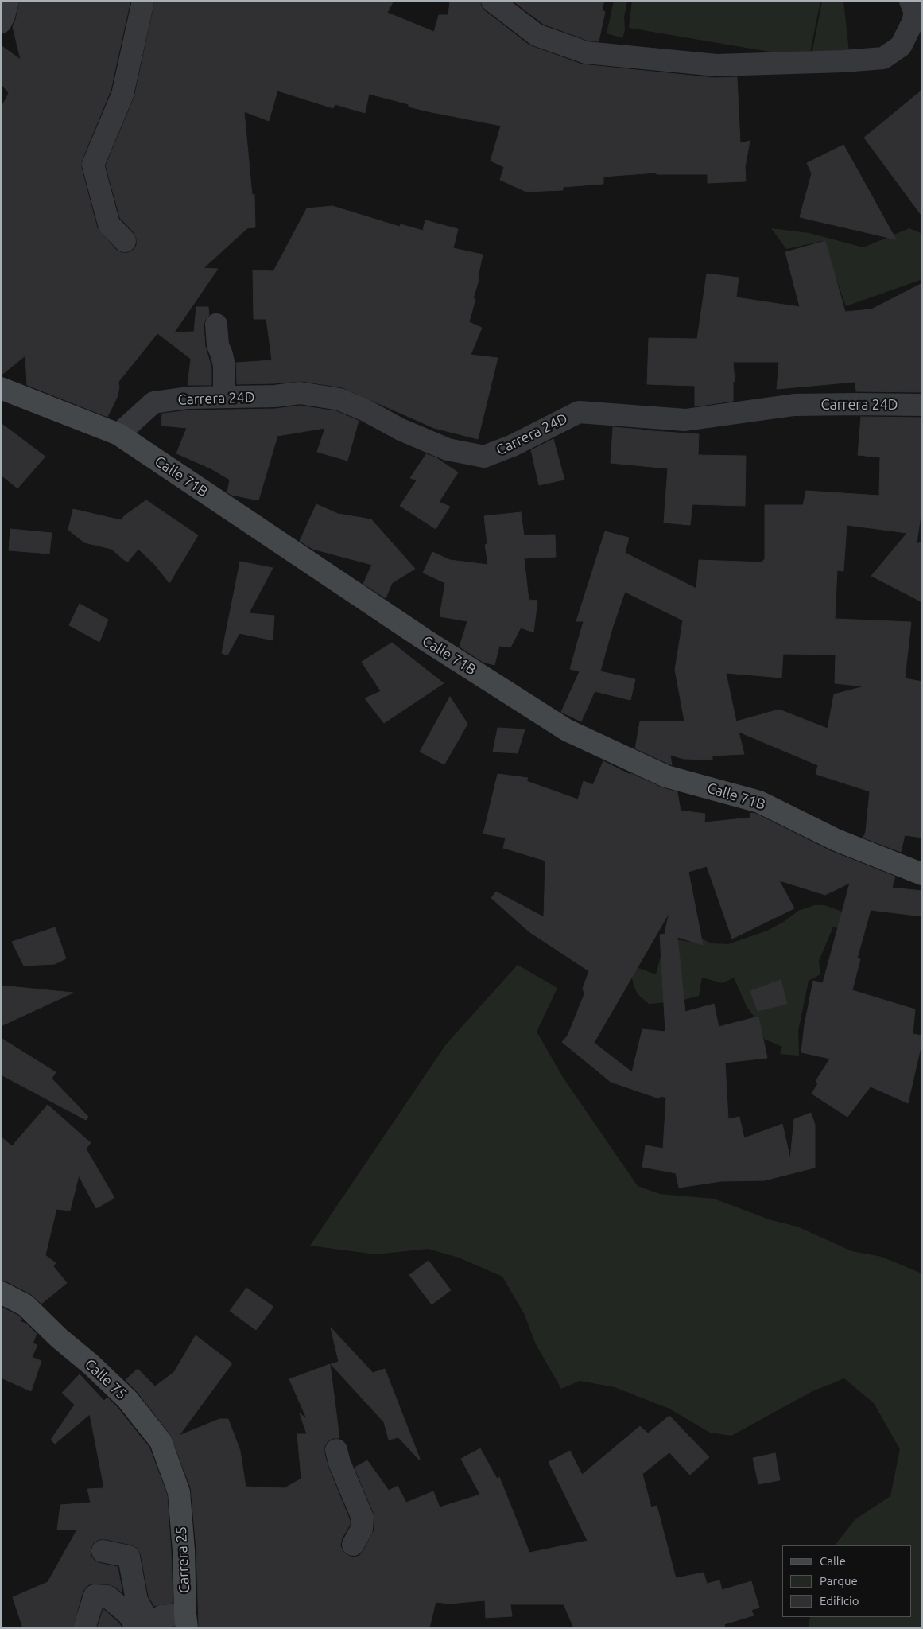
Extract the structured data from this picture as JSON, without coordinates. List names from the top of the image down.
{
  "streets": {
    "street": [
      "Carrera 24D",
      "Calle 71B",
      "Calle 75",
      "Carrera 25"
    ]
  },
  "crossings": [
    ["Carrera 24D", "Calle 71B"],
    ["Calle 75", "Carrera 25"]
  ],
  "legend": ["Calle", "Parque", "Edificio"]
}
